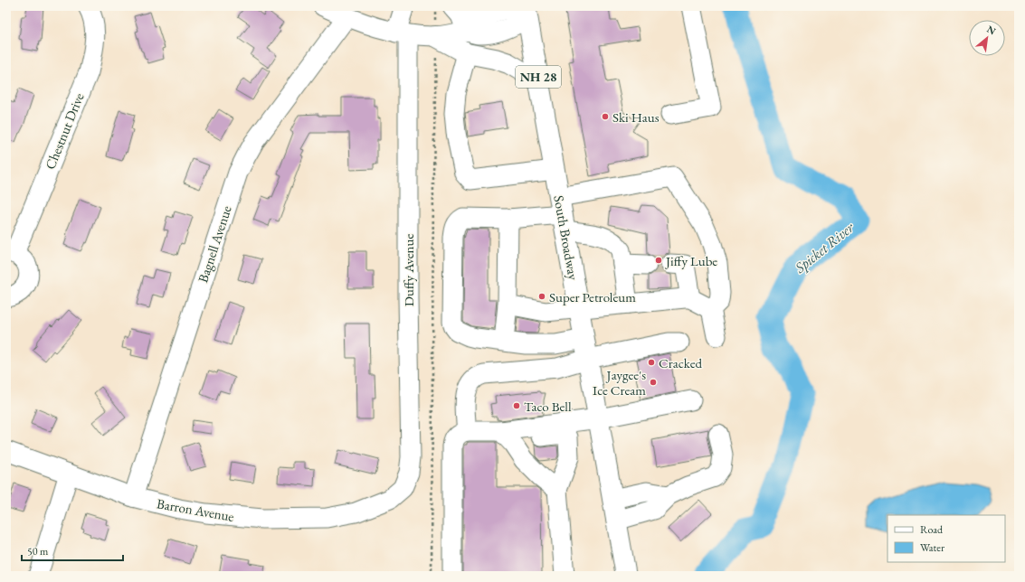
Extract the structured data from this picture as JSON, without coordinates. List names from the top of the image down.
{
  "streets": {
    "main road": ["NH 28", "South Broadway"],
    "street": [
      "Chestnut Drive",
      "Bagnell Avenue",
      "Duffy Avenue",
      "Barron Avenue"
    ]
  },
  "crossings": [
    ["Bagnell Avenue", "Barron Avenue"],
    ["Duffy Avenue", "Barron Avenue"]
  ],
  "water": ["Spicket River"],
  "places": [
    "Ski Haus",
    "Jiffy Lube",
    "Super Petroleum",
    "Cracked",
    "Jaygee's Ice Cream",
    "Taco Bell"
  ],
  "legend": ["Road", "Water"],
  "scale_bar": "50 m",
  "north": "top right"
}
